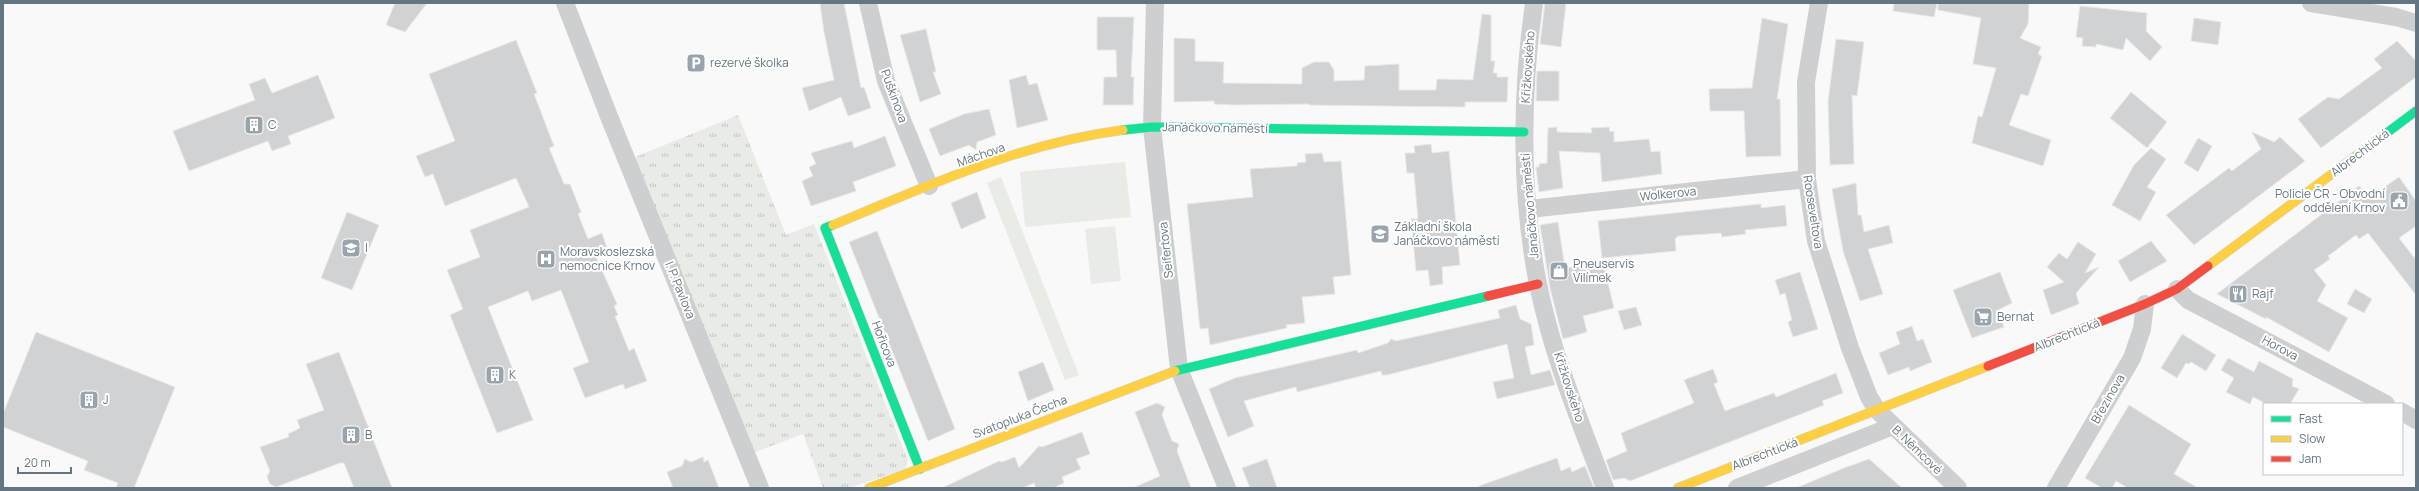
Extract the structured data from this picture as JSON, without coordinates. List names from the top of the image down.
{
  "streets": {
    "street": [
      "Křižkovského",
      "Puškinova",
      "Janáčkovo náměstí",
      "Albrechtická",
      "Máchova",
      "Wolkerova",
      "Rooseveltova",
      "Seifertova",
      "I. P. Pavlova",
      "Hořicova",
      "Horova",
      "Březinova",
      "Svatopluka Čecha",
      "B. Němcové"
    ]
  },
  "crossings": [
    ["Křižkovského", "Janáčkovo náměstí"],
    ["Puškinova", "Máchova"],
    ["Janáčkovo náměstí", "Máchova"],
    ["Janáčkovo náměstí", "Wolkerova"],
    ["Janáčkovo náměstí", "Seifertova"],
    ["Albrechtická", "Rooseveltova"],
    ["Albrechtická", "Horova"],
    ["Albrechtická", "Březinova"],
    ["Albrechtická", "B. Němcové"],
    ["Máchova", "Seifertova"],
    ["Máchova", "Hořicova"],
    ["Wolkerova", "Rooseveltova"],
    ["Rooseveltova", "B. Němcové"],
    ["Seifertova", "Svatopluka Čecha"],
    ["Hořicova", "Svatopluka Čecha"]
  ],
  "places": {
    "parking": ["rezervé školka"],
    "building": [
      "C",
      "K",
      "J",
      "B"
    ],
    "public building": ["Policie ČR - Obvodní oddělení Krnov"],
    "school or university": ["Základní škola Janáčkovo náměstí", "I"],
    "hospital": ["Moravskoslezská nemocnice Krnov"],
    "shop": ["Pneuservis Vilímek"],
    "restaurant": ["Rajf"],
    "supermarket": ["Bernat"]
  },
  "legend": ["Fast", "Slow", "Jam"],
  "scale_bar": "20 m"
}
